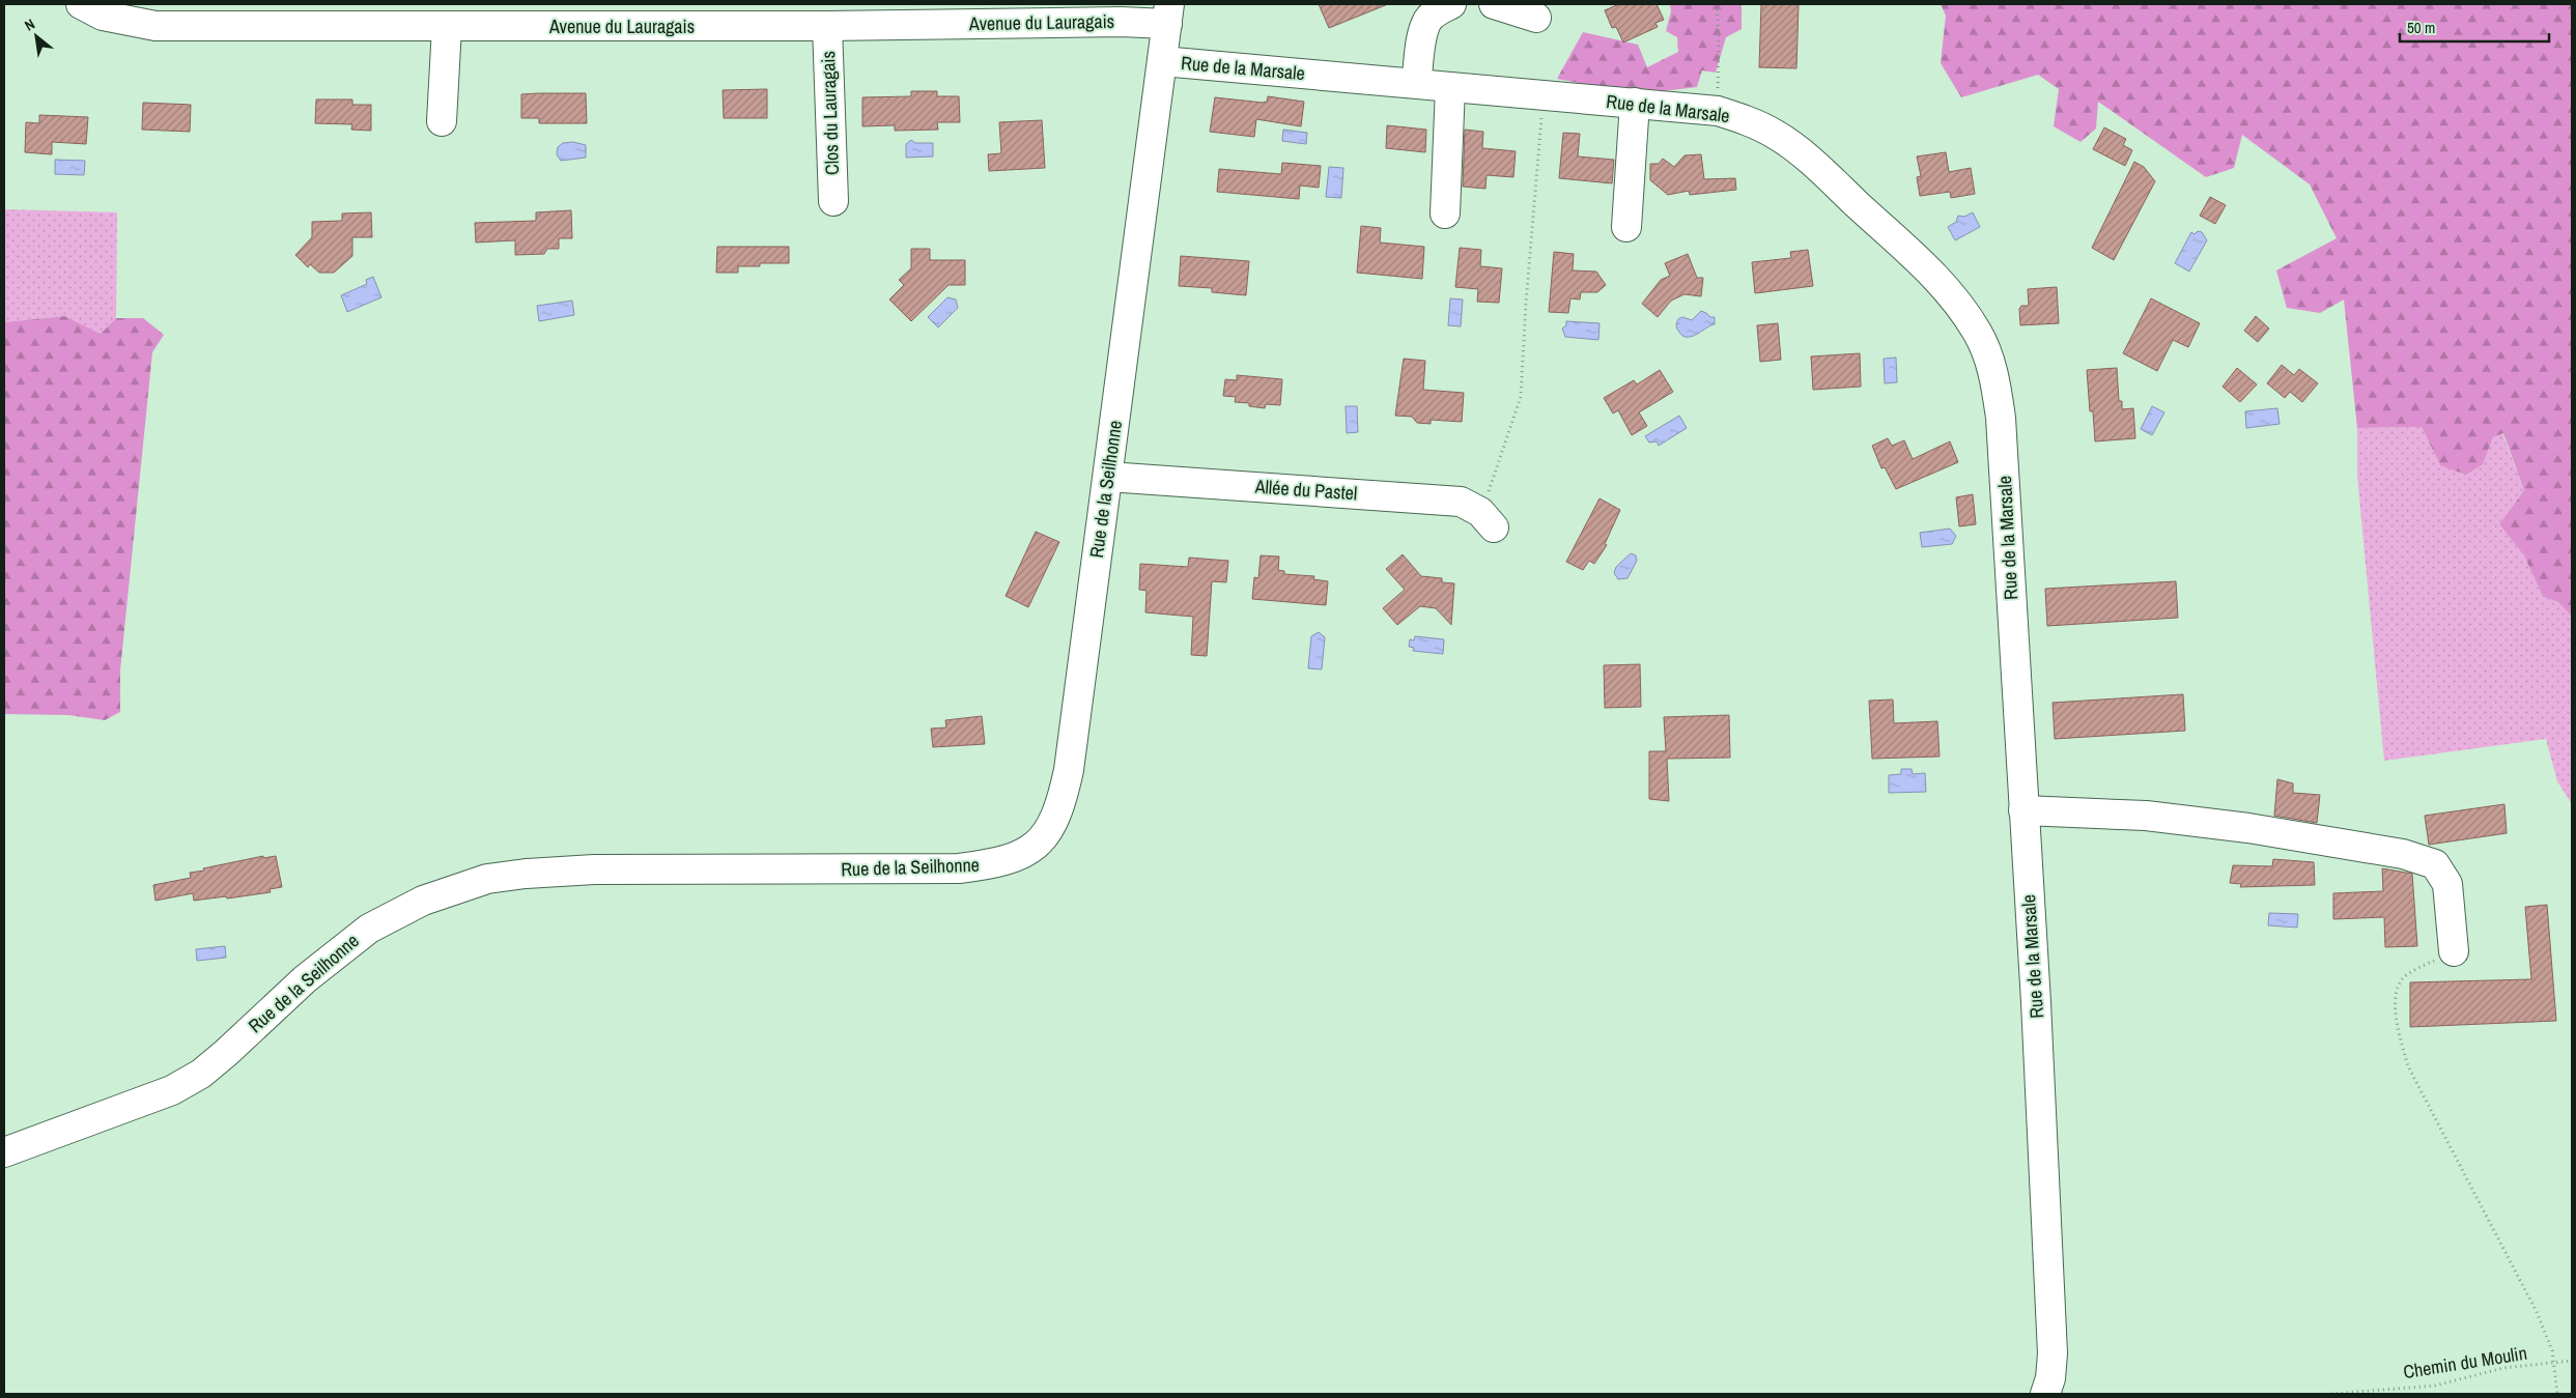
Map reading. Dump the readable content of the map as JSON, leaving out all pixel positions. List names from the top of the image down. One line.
{"streets":{"street":["Avenue du Lauragais","Rue de la Marsale","Clos du Lauragais","Rue de la Seilhonne","Allée du Pastel"],"path":["Chemin du Moulin"]},"crossings":[["Avenue du Lauragais","Clos du Lauragais"],["Avenue du Lauragais","Rue de la Seilhonne"],["Rue de la Marsale","Rue de la Seilhonne"],["Rue de la Seilhonne","Allée du Pastel"]],"scale_bar":"50 m","north":"top left"}
